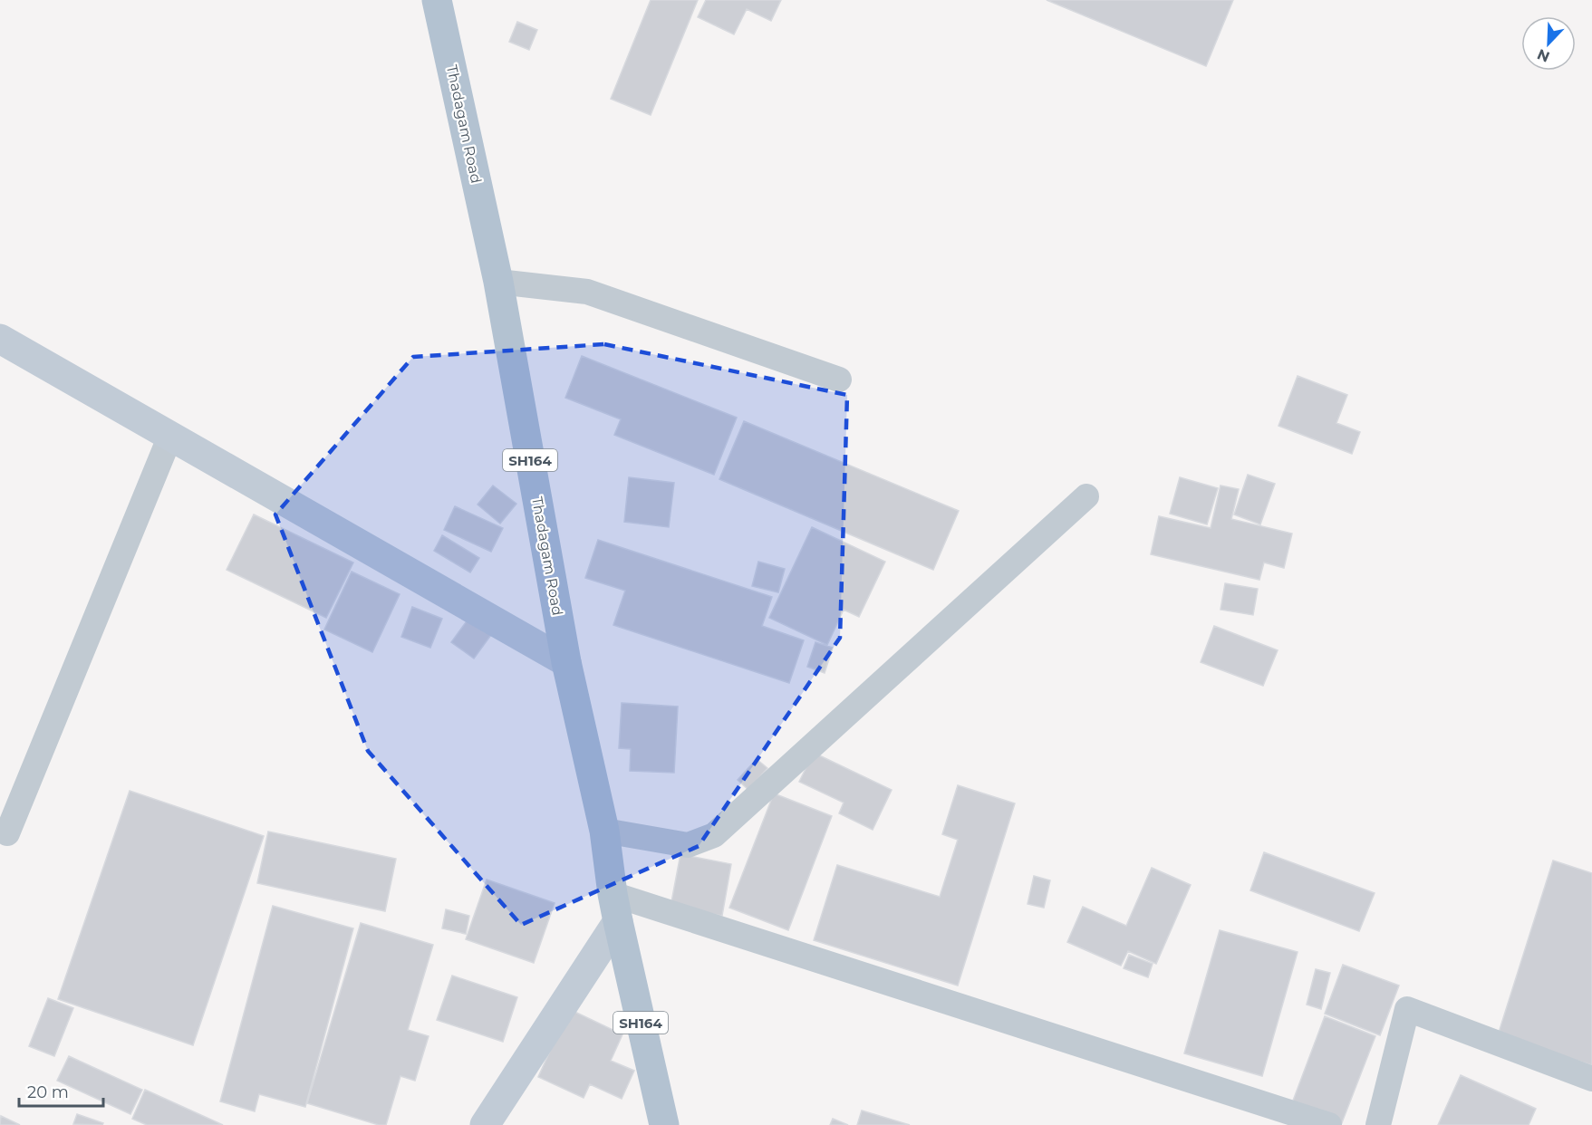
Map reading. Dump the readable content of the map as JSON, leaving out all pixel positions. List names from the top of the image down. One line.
{"streets":{"main road":["Thadagam Road","SH164"]},"crossings":[["Thadagam Road","SH164"]],"scale_bar":"20 m","north":"bottom left"}
